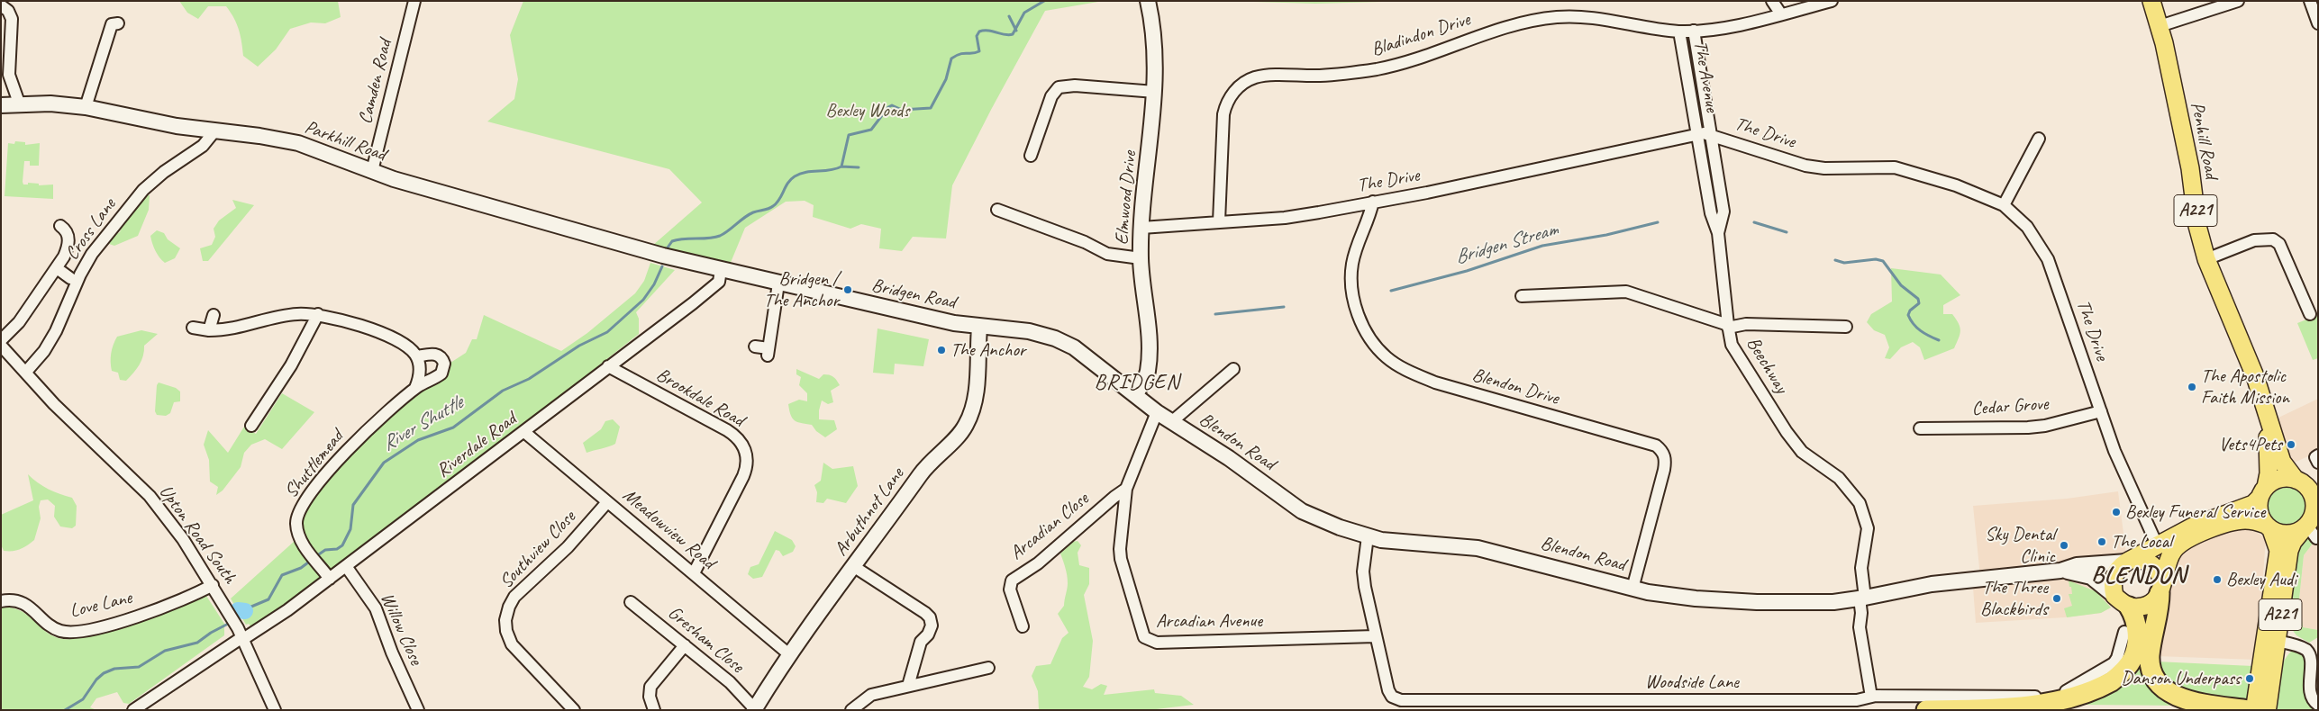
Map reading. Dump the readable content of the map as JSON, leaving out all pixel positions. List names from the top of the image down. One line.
{"streets":{"main road":["Penhill Road","Parkhill Road","Elmwood Drive","A221","Bridgen Road","Blendon Road","Arbuthnot Lane"],"street":["Bladindon Drive","The Avenue","Camden Road","The Drive","Cross Lane","Beechway","Blendon Drive","Brookdale Road","Cedar Grove","Riverdale Road","Shuttlemead","Arcadian Close","Meadowview Road","Upton Road South","Southview Close","Love Lane","Arcadian Avenue","Willow Close","Gresham Close","Woodside Lane"]},"crossings":[["Bladindon Drive","The Avenue"],["Bladindon Drive","The Drive"],["The Avenue","The Drive"],["The Avenue","Beechway"],["Camden Road","Parkhill Road"],["The Drive","Elmwood Drive"],["The Drive","Blendon Drive"],["The Drive","Cedar Grove"],["The Drive","Blendon Road"],["Penhill Road","A221"],["Penhill Road","Blendon Road"],["Parkhill Road","Cross Lane"],["Parkhill Road","Bridgen Road"],["Elmwood Drive","Bridgen Road"],["Elmwood Drive","Blendon Road"],["A221","Blendon Road"],["Cross Lane","Upton Road South"],["Bridgen Road","Blendon Road"],["Bridgen Road","Riverdale Road"],["Bridgen Road","Arbuthnot Lane"],["Beechway","Blendon Road"],["Beechway","Woodside Lane"],["Blendon Drive","Blendon Road"],["Brookdale Road","Riverdale Road"],["Brookdale Road","Meadowview Road"],["Blendon Road","Arcadian Avenue"],["Blendon Road","Woodside Lane"],["Riverdale Road","Shuttlemead"],["Riverdale Road","Meadowview Road"],["Riverdale Road","Upton Road South"],["Riverdale Road","Willow Close"],["Arbuthnot Lane","Meadowview Road"],["Arbuthnot Lane","Gresham Close"],["Arcadian Close","Arcadian Avenue"],["Meadowview Road","Southview Close"],["Upton Road South","Love Lane"],["Arcadian Avenue","Woodside Lane"]],"districts":["BRIDGEN","BLENDON"],"water":["Bridgen Stream","River Shuttle"],"parks":["Bexley Woods"],"places":["Bridgen / The Anchor","The Anchor","The Apostolic Faith Mission","Vets4Pets","Bexley Funeral Service","The Local","Sky Dental Clinic","Bexley Audi","The Three Blackbirds","Danson Underpass"]}
